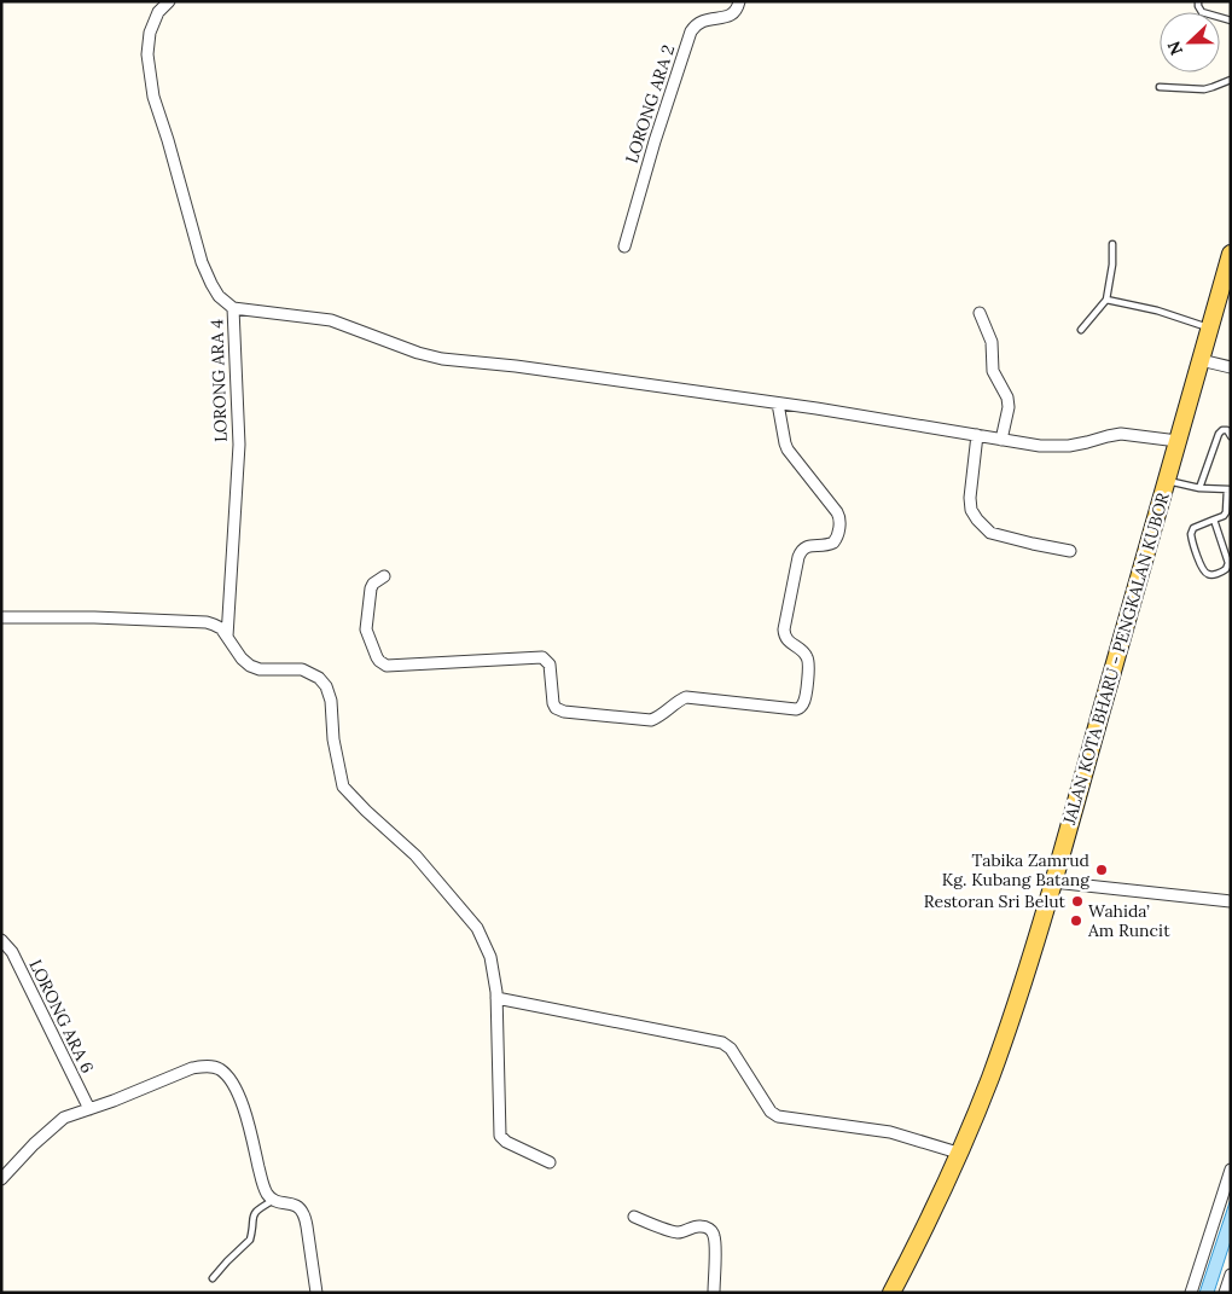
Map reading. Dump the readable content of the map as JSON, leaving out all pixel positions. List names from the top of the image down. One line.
{"streets":{"main road":["JALAN KOTA BHARU - PENGKALAN KUBOR"],"street":["LORONG ARA 2","LORONG ARA 4","LORONG ARA 6"]},"places":["Tabika Zamrud Kg. Kubang Batang","Restoran Sri Belut","Wahida’ Am Runcit"],"north":"left"}
